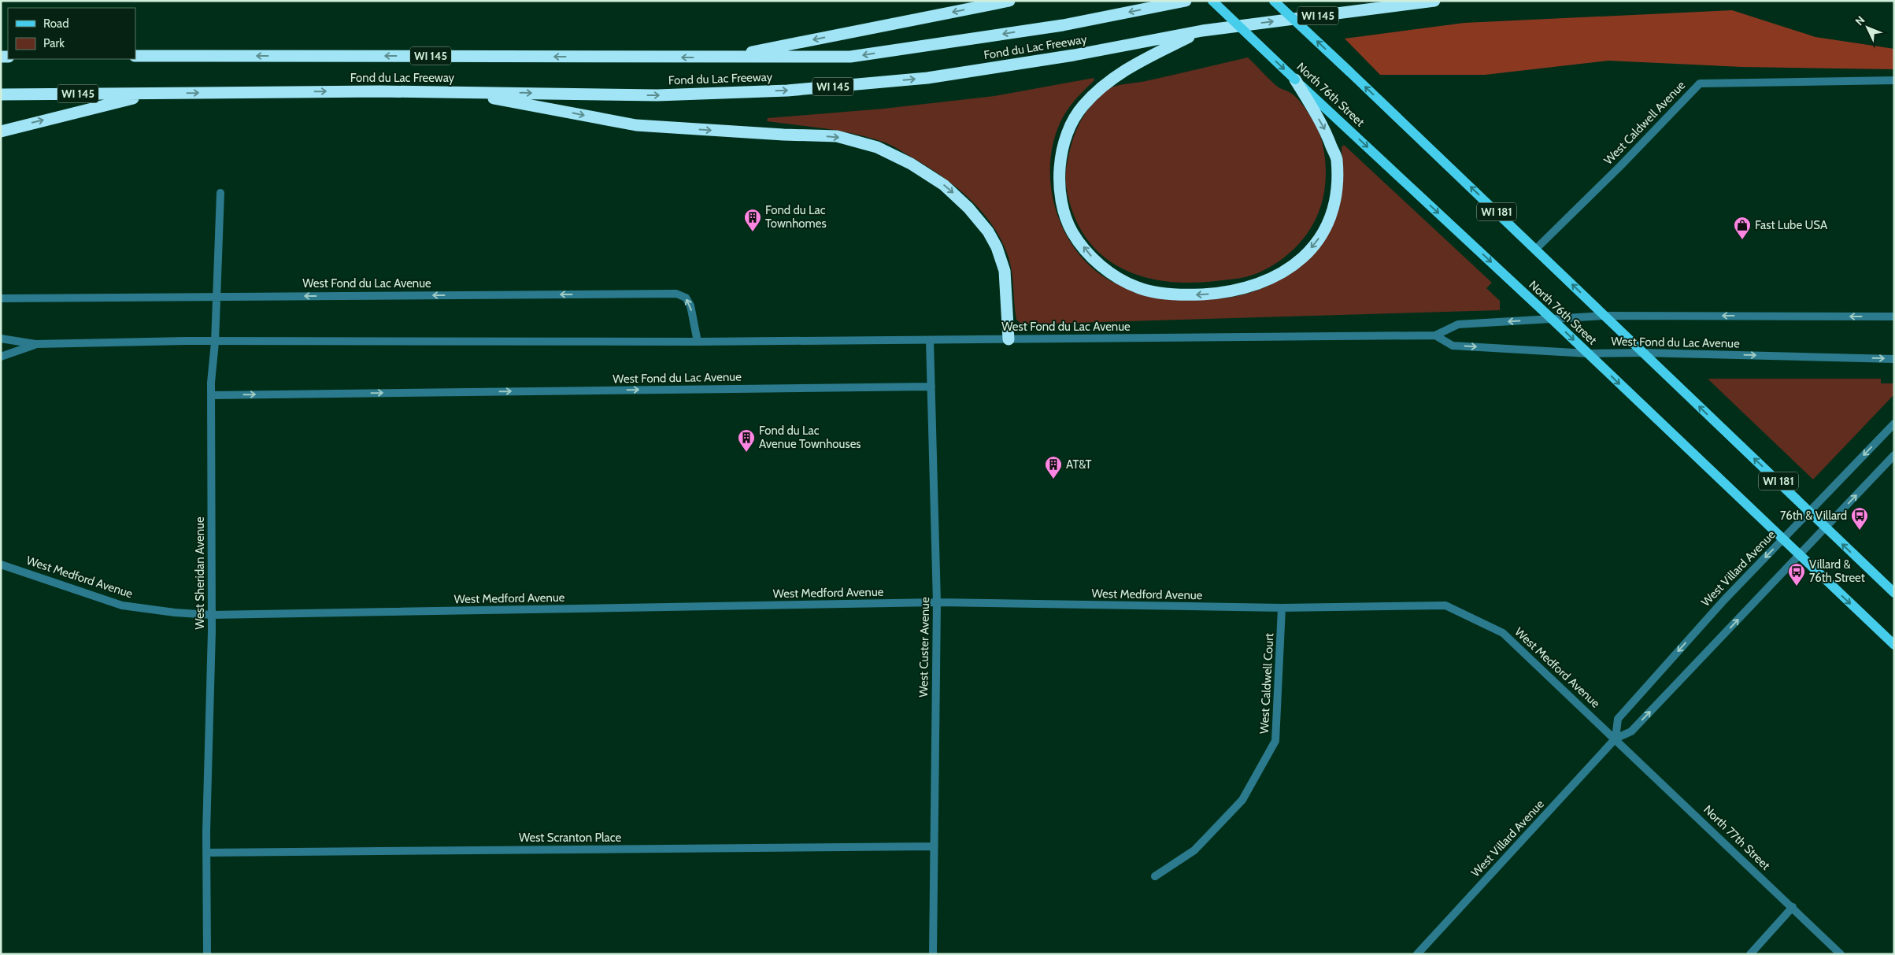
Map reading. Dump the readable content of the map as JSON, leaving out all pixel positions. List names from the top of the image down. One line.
{"streets":{"highway":["WI 145","Fond du Lac Freeway"],"main road":["North 76th Street","WI 181"],"street":["West Caldwell Avenue","West Fond du Lac Avenue","West Villard Avenue","West Sheridan Avenue","West Medford Avenue","West Custer Avenue","West Caldwell Court","West Scranton Place","North 77th Street"]},"crossings":[["North 76th Street","West Fond du Lac Avenue"],["North 76th Street","West Villard Avenue"],["West Caldwell Avenue","WI 181"],["WI 181","West Fond du Lac Avenue"],["WI 181","West Villard Avenue"],["West Fond du Lac Avenue","West Sheridan Avenue"],["West Fond du Lac Avenue","West Custer Avenue"],["West Villard Avenue","West Medford Avenue"],["West Villard Avenue","North 77th Street"],["West Sheridan Avenue","West Medford Avenue"],["West Sheridan Avenue","West Scranton Place"],["West Medford Avenue","West Custer Avenue"],["West Medford Avenue","West Caldwell Court"],["West Medford Avenue","North 77th Street"],["West Custer Avenue","West Scranton Place"]],"places":{"building":["Fond du Lac Townhomes","Fond du Lac Avenue Townhouses","AT&T"],"shop":["Fast Lube USA"],"bus stop":["76th & Villard","Villard & 76th Street"]},"legend":["Road","Park"],"north":"top left"}
